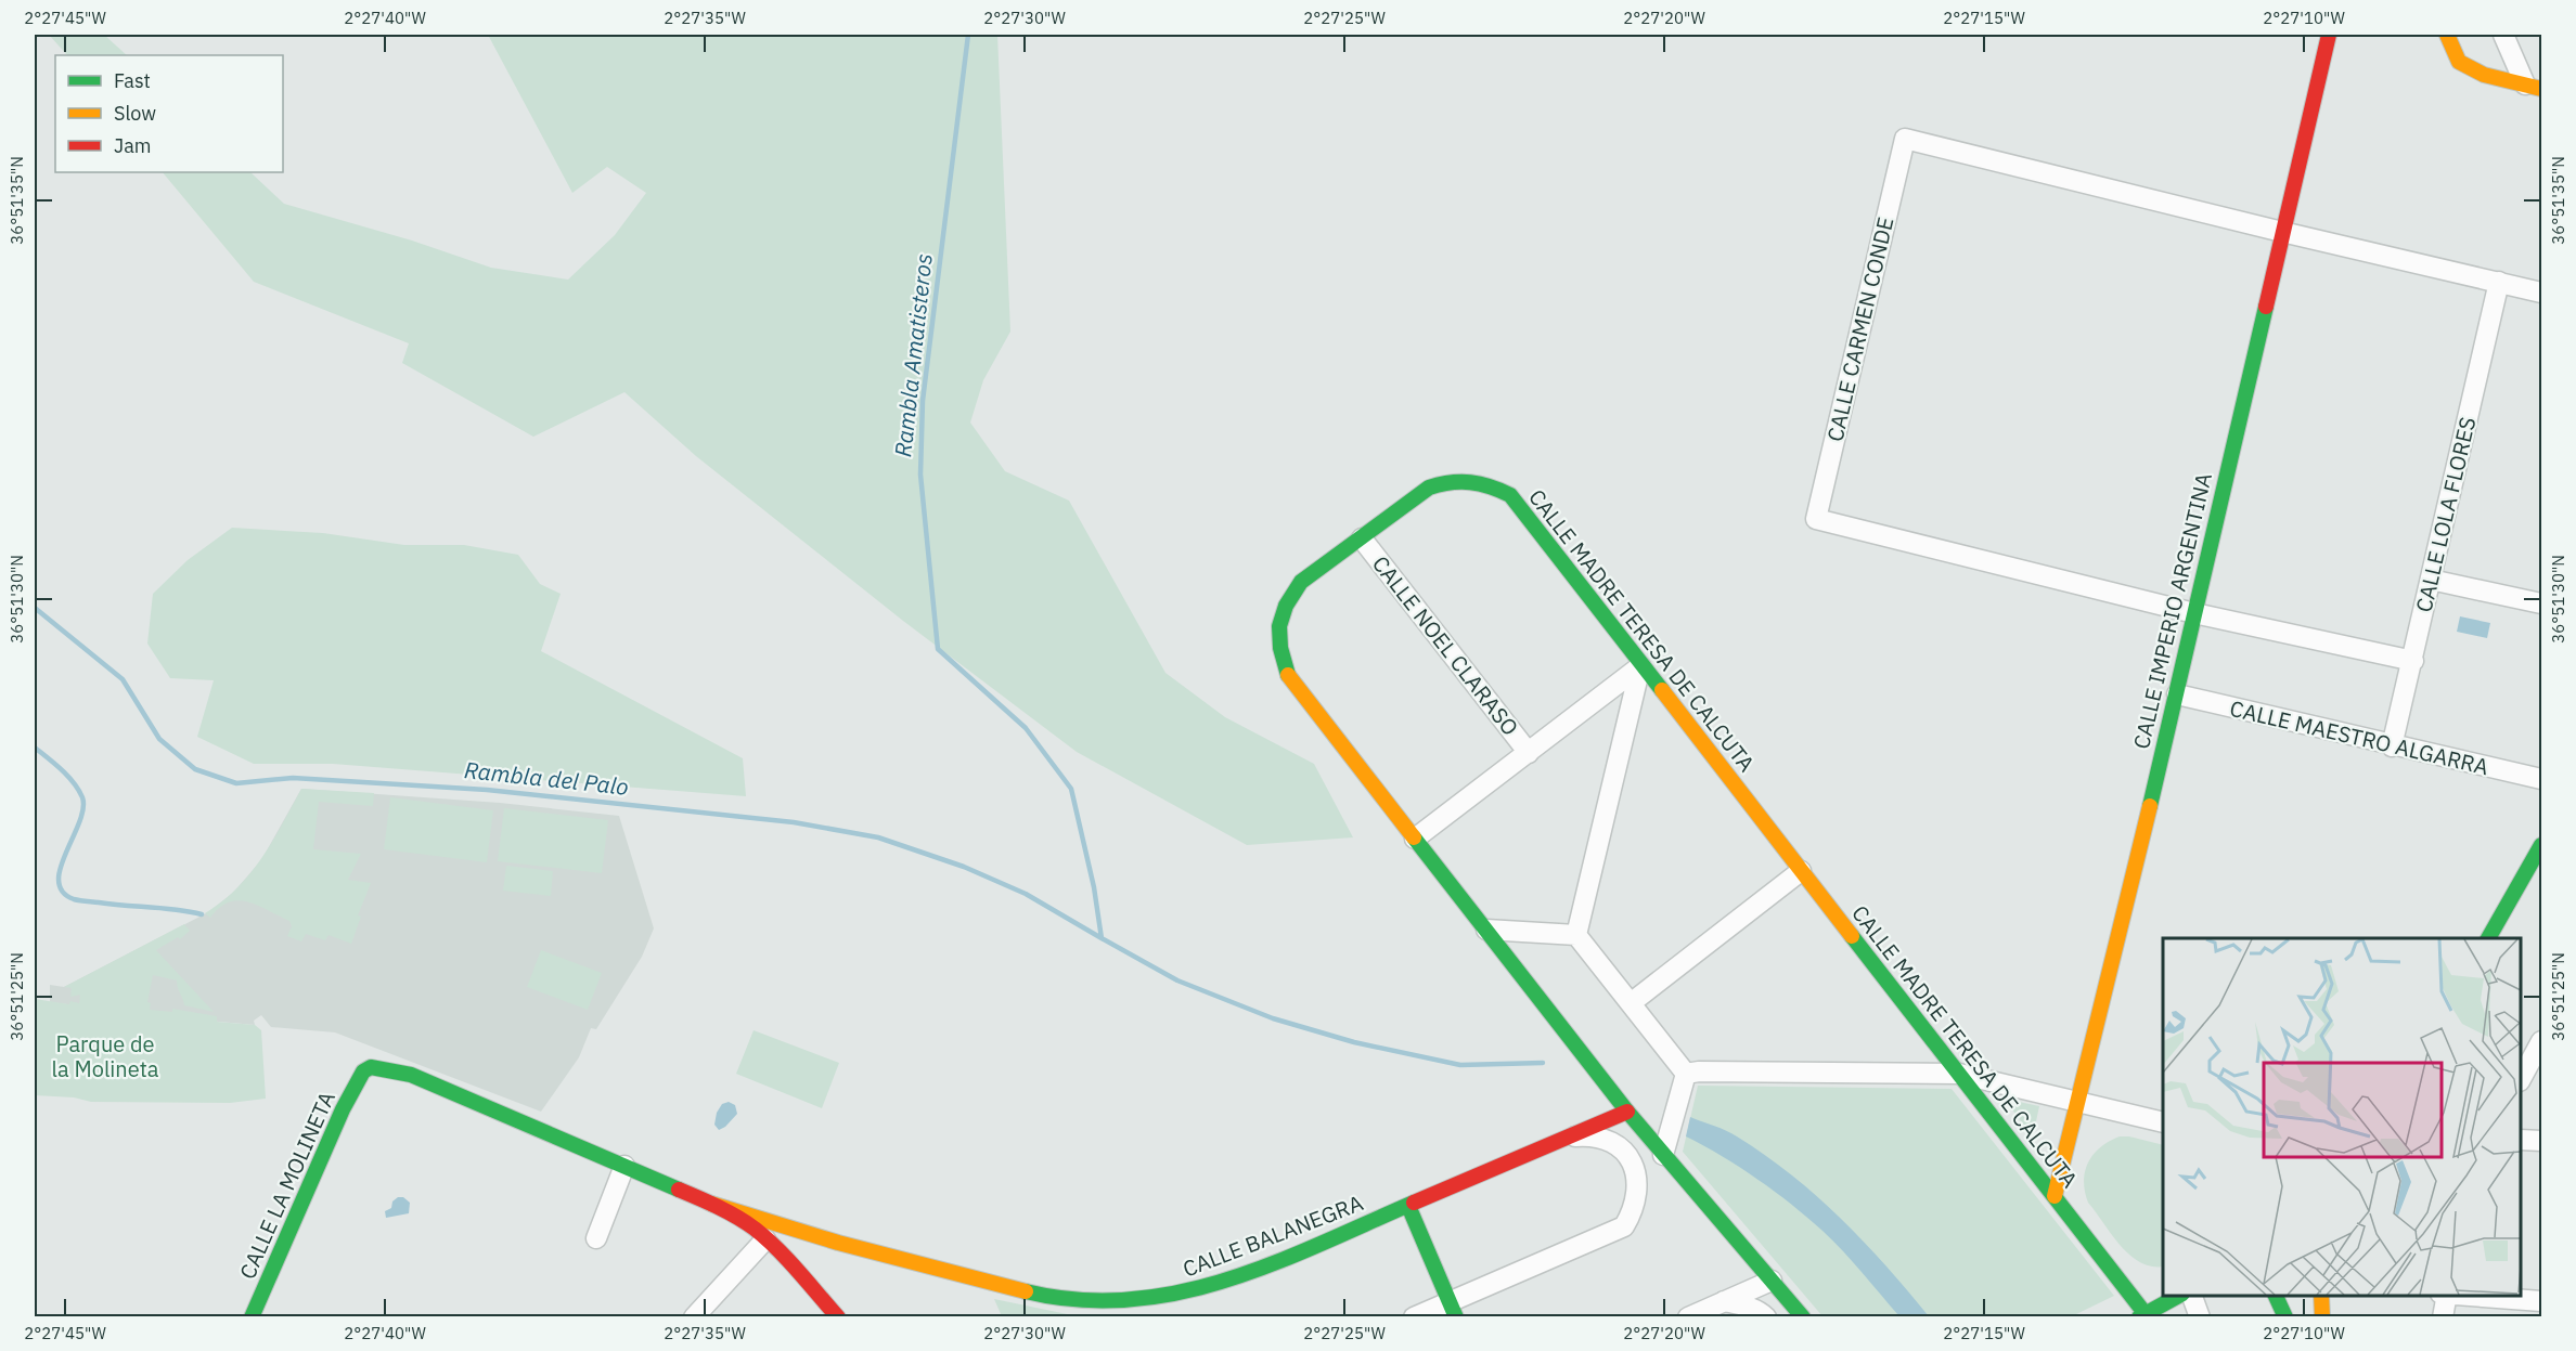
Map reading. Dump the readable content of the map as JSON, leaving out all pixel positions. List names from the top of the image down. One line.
{"streets":{"street":["CALLE CARMEN CONDE","CALLE LOLA FLORES","CALLE IMPERIO ARGENTINA","CALLE MADRE TERESA DE CALCUTA","CALLE NOEL CLARASO","CALLE MAESTRO ALGARRA","CALLE LA MOLINETA","CALLE BALANEGRA"]},"crossings":[["CALLE CARMEN CONDE","CALLE IMPERIO ARGENTINA"],["CALLE LOLA FLORES","CALLE MAESTRO ALGARRA"],["CALLE IMPERIO ARGENTINA","CALLE MADRE TERESA DE CALCUTA"],["CALLE IMPERIO ARGENTINA","CALLE MAESTRO ALGARRA"],["CALLE MADRE TERESA DE CALCUTA","CALLE NOEL CLARASO"],["CALLE MADRE TERESA DE CALCUTA","CALLE BALANEGRA"]],"water":["Rambla Amatisteros","Rambla del Palo"],"parks":["Parque de la Molineta"],"legend":["Fast","Slow","Jam"],"coordinates":["2°27'45\"W","2°27'40\"W","2°27'35\"W","2°27'30\"W","2°27'25\"W","2°27'20\"W","2°27'15\"W","2°27'10\"W","36°51'35\"N","36°51'30\"N","36°51'25\"N"]}
